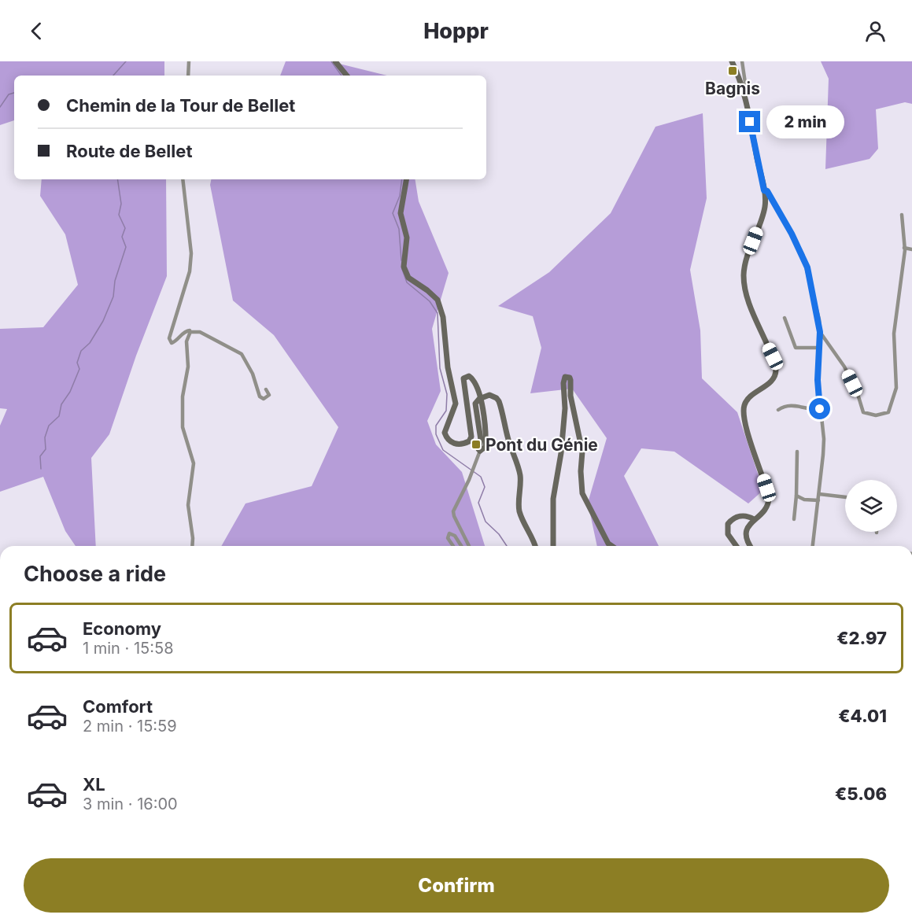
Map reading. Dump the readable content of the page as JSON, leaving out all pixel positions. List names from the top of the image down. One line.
{"places":{"transit":["Bagnis","Pont du Génie"]},"page":{"header":"Hoppr","banner":["Chemin de la Tour de Bellet","Route de Bellet"],"bubble":"2 min","heading":"Choose a ride","list":[{"name":"Economy","note":"1 min · 15:58","value":"€2.97"},{"name":"Comfort","note":"2 min · 15:59","value":"€4.01"},{"name":"XL","note":"3 min · 16:00","value":"€5.06"}],"buttons":"Confirm"}}
